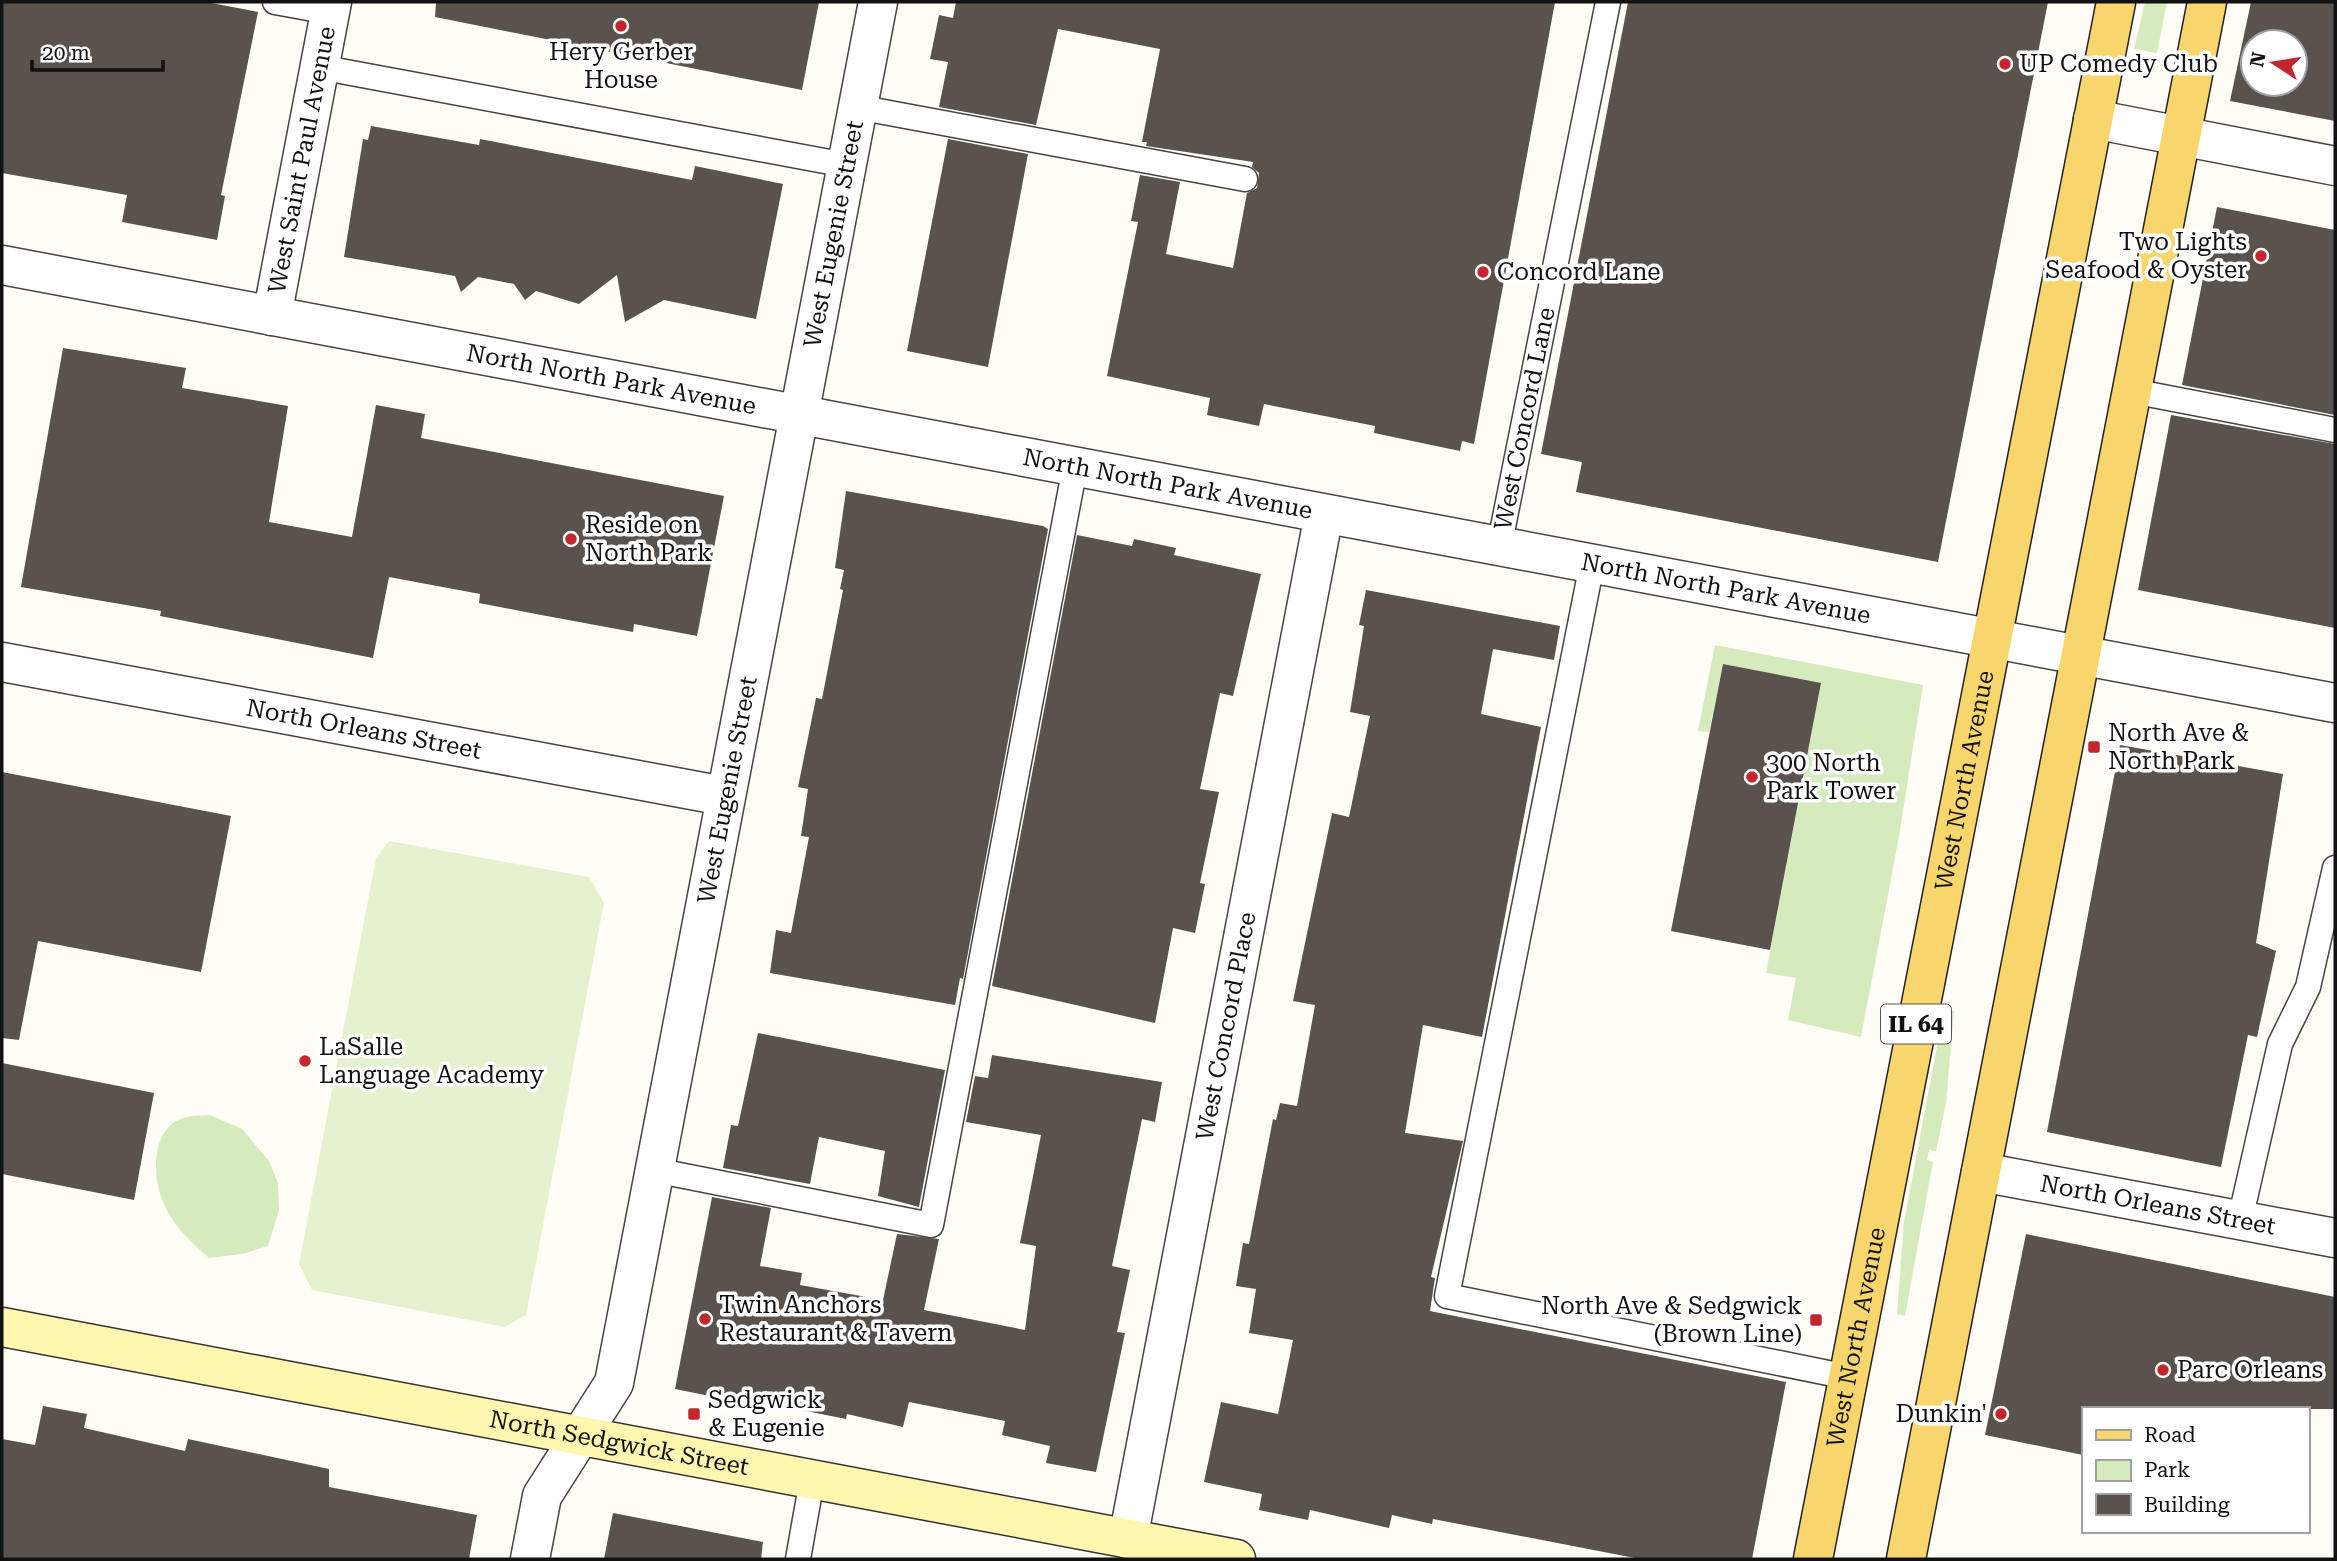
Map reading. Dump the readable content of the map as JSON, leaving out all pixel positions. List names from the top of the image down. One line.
{"streets":{"main road":["West North Avenue","IL 64"],"street":["West Saint Paul Avenue","West Eugenie Street","North North Park Avenue","North Orleans Street","West Concord Place","North Sedgwick Street"],"lane":["West Concord Lane"]},"crossings":[["West Saint Paul Avenue","North North Park Avenue"],["West Eugenie Street","North North Park Avenue"],["West Eugenie Street","North Orleans Street"],["West Eugenie Street","North Sedgwick Street"],["North North Park Avenue","West Concord Lane"],["North North Park Avenue","West North Avenue"],["North North Park Avenue","West Concord Place"],["West Concord Place","North Sedgwick Street"]],"places":{"other":["Hery Gerber House","UP Comedy Club","Two Lights Seafood & Oyster","Concord Lane","Reside on North Park","300 North Park Tower","LaSalle Language Academy","Twin Anchors Restaurant & Tavern","Parc Orleans","Dunkin'"],"transit":["North Ave & North Park","North Ave & Sedgwick (Brown Line)","Sedgwick & Eugenie"]},"legend":["Road","Park","Building"],"scale_bar":"20 m","north":"left"}
